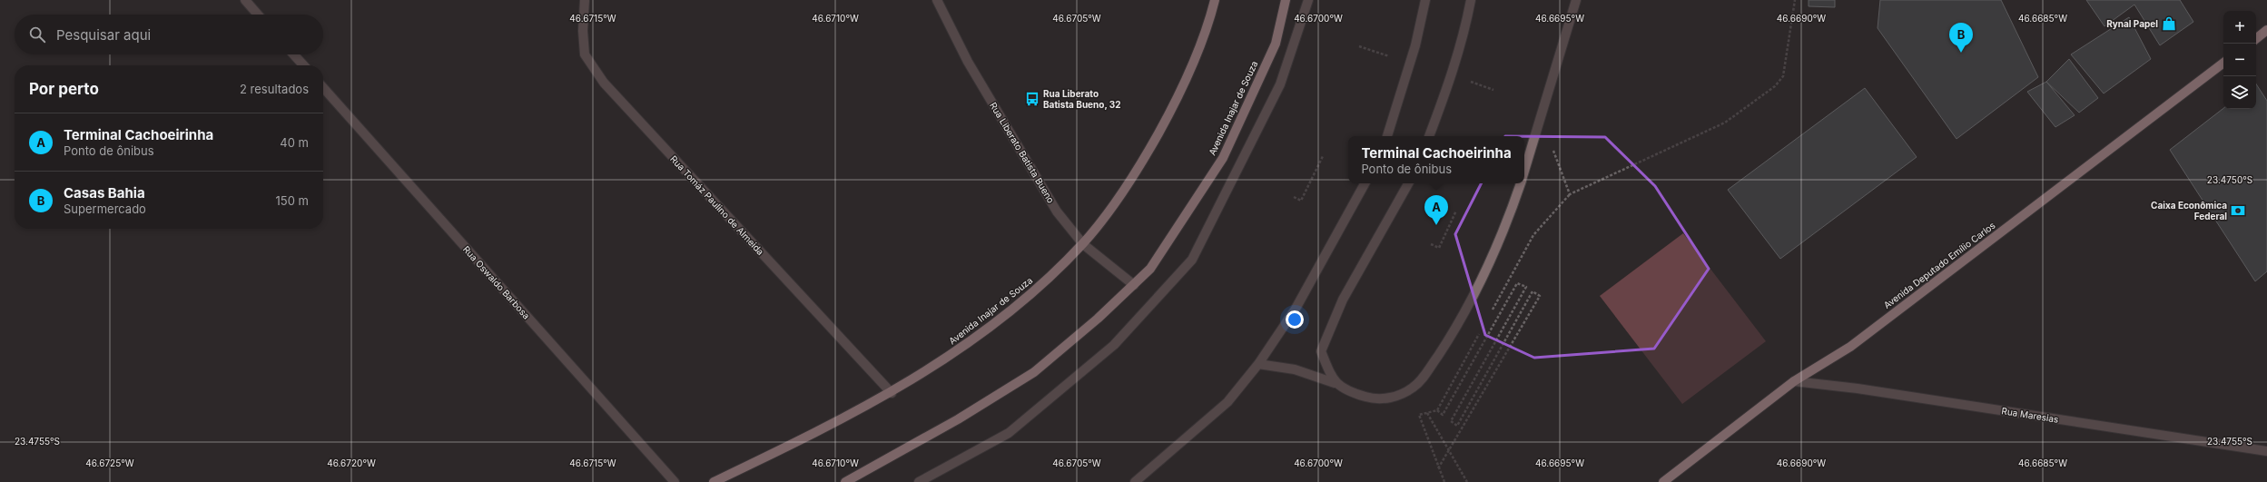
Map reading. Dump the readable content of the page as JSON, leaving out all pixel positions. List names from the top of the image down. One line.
{"streets":{"main road":["Avenida Inajar de Souza","Avenida Deputado Emílio Carlos"],"street":["Rua Liberato Batista Bueno","Rua Tomáz Paulino de Almeida","Rua Oswaldo Barbosa","Rua Maresias"]},"crossings":[["Avenida Inajar de Souza","Rua Liberato Batista Bueno"],["Avenida Inajar de Souza","Rua Tomáz Paulino de Almeida"],["Avenida Deputado Emílio Carlos","Rua Maresias"]],"places":{"shop":["Rynal Papel"],"bus stop":["Rua Liberato Batista Bueno, 32"],"bank":["Caixa Econômica Federal"]},"page":{"map_buttons":["+","−"],"search":"Pesquisar aqui","pins":["B","A"],"heading":["Por perto","2 resultados"],"list":[{"mark":"A","name":"Terminal Cachoeirinha","note":"Ponto de ônibus","value":"40 m"},{"mark":"B","name":"Casas Bahia","note":"Supermercado","value":"150 m"}],"popup":["Terminal Cachoeirinha","Ponto de ônibus"]},"coordinates":["46.6715°W","46.6710°W","46.6705°W","46.6700°W","46.6695°W","46.6690°W","46.6685°W","23.4750°S","23.4755°S","46.6725°W","46.6720°W"]}
